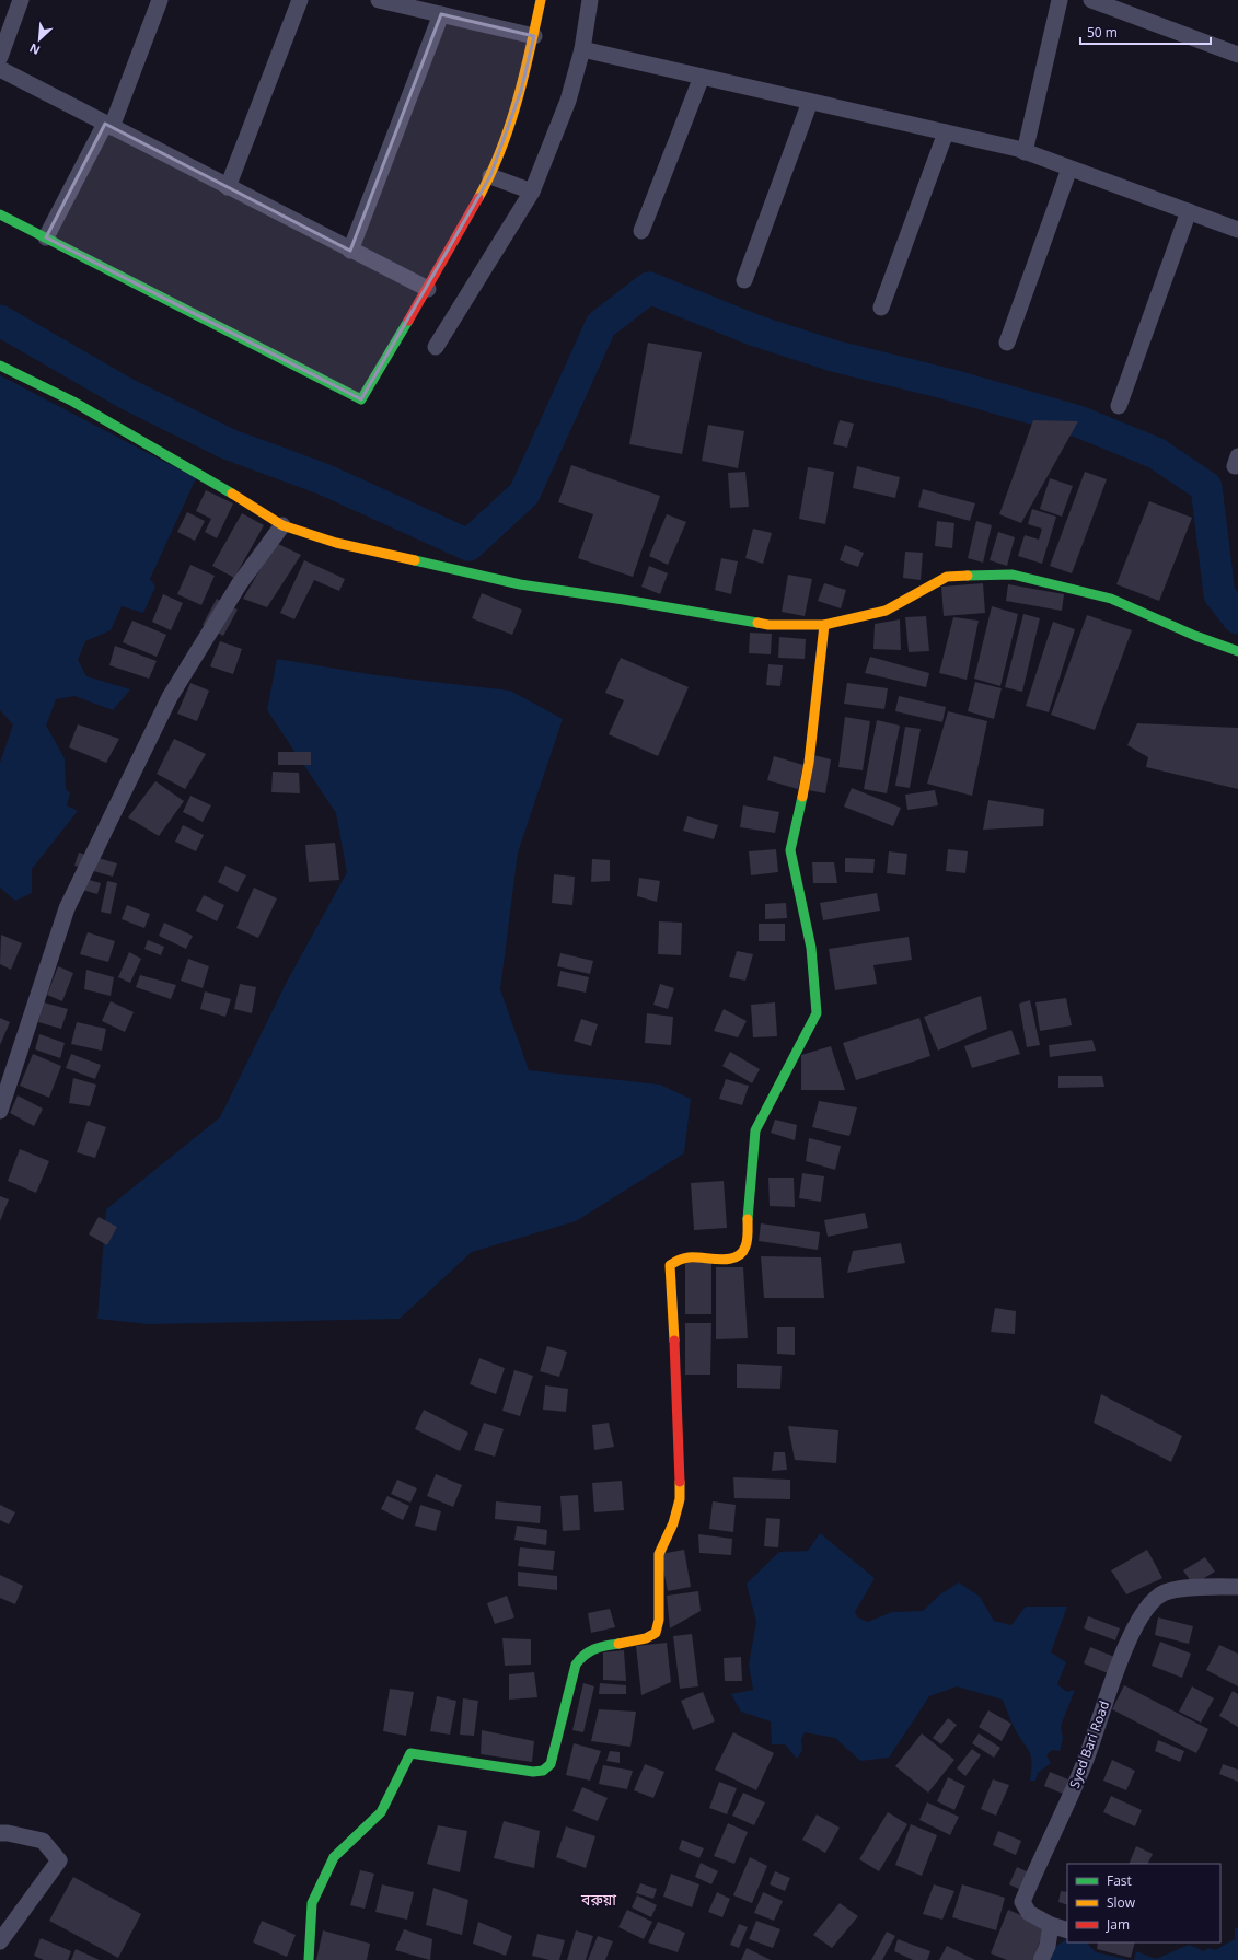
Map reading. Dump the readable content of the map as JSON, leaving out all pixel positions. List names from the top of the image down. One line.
{"streets":{"street":["Syed Bari Road"]},"districts":["বরুয়া"],"legend":["Fast","Slow","Jam"],"scale_bar":"50 m","north":"bottom left"}
